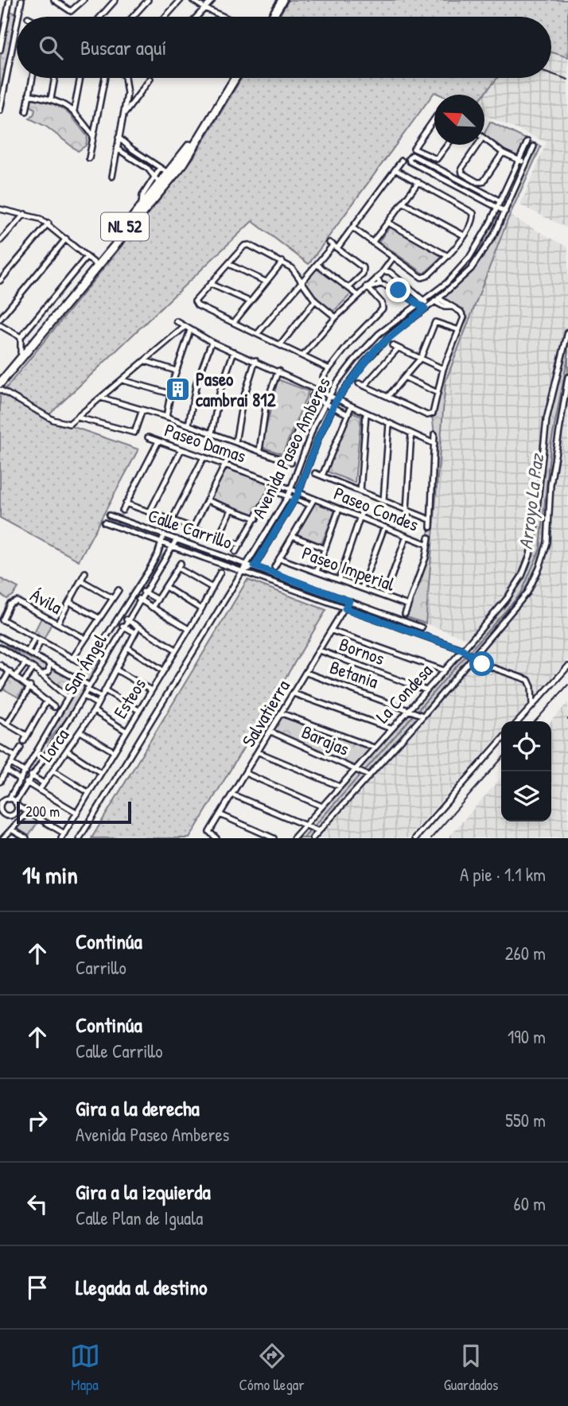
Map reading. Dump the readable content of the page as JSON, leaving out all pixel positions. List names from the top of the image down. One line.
{"streets":{"main road":["NL 52"],"street":["Paseo Damas","Avenida Paseo Amberes","Paseo Condes","Calle Carrillo","Paseo Imperial","Ávila","Bornos","San Ángel","Betania","La Condesa","Esteos","Salvatierra","Barajas","Lorca"]},"crossings":[["Paseo Damas","Avenida Paseo Amberes"],["Paseo Damas","Paseo Condes"],["Avenida Paseo Amberes","Calle Carrillo"],["Calle Carrillo","San Ángel"],["Calle Carrillo","La Condesa"],["Calle Carrillo","Salvatierra"],["Bornos","La Condesa"],["Bornos","Salvatierra"],["Betania","La Condesa"],["Betania","Salvatierra"],["La Condesa","Barajas"],["Salvatierra","Barajas"]],"water":["Arroyo La Paz"],"places":{"building":["Paseo cambrai 812"]},"scale_bar":"200 m","north":"top left","page":{"search":"Buscar aquí","scale":"200 m","heading":["14 min","A pie · 1.1 km"],"list":[["Continúa","Carrillo","260 m"],["Continúa","Calle Carrillo","190 m"],["Gira a la derecha","Avenida Paseo Amberes","550 m"],["Gira a la izquierda","Calle Plan de Iguala","60 m"],"Llegada al destino"],"nav":["Mapa","Cómo llegar","Guardados"]}}
